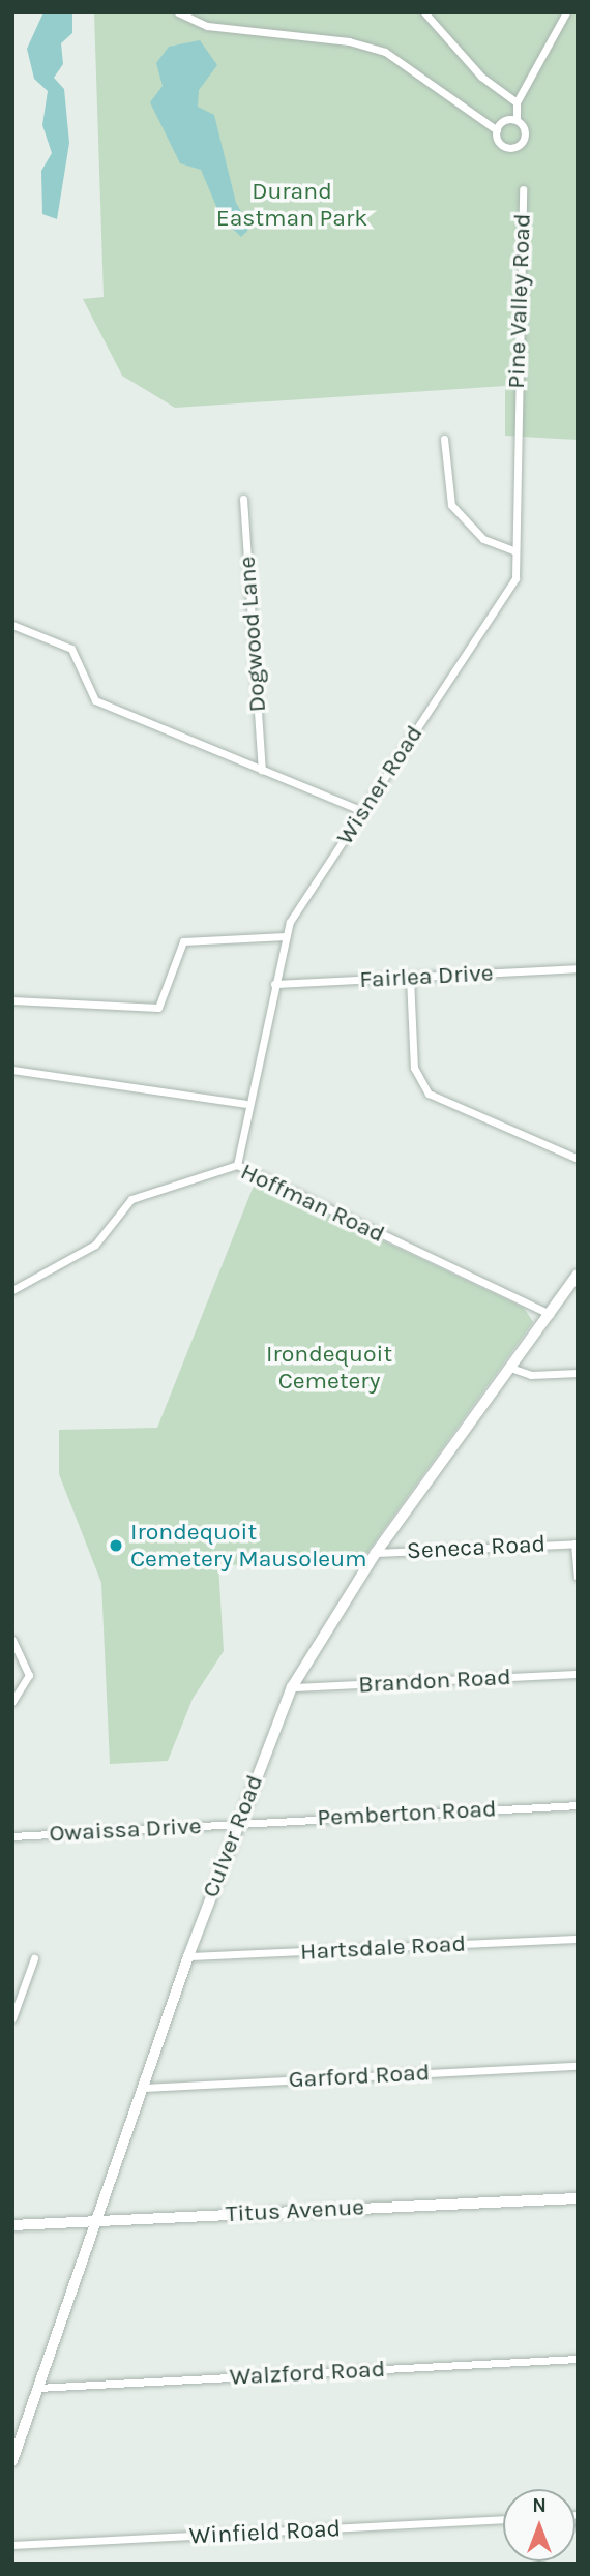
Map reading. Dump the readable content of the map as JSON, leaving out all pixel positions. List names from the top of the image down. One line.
{"streets":{"main road":["Culver Road","Titus Avenue"],"street":["Pine Valley Road","Dogwood Lane","Wisner Road","Fairlea Drive","Hoffman Road","Seneca Road","Brandon Road","Pemberton Road","Owaissa Drive","Hartsdale Road","Garford Road","Walzford Road","Winfield Road"]},"crossings":[["Pine Valley Road","Wisner Road"],["Wisner Road","Fairlea Drive"],["Wisner Road","Hoffman Road"],["Hoffman Road","Culver Road"],["Seneca Road","Culver Road"],["Brandon Road","Culver Road"],["Pemberton Road","Owaissa Drive"],["Pemberton Road","Culver Road"],["Owaissa Drive","Culver Road"],["Culver Road","Hartsdale Road"],["Culver Road","Garford Road"],["Culver Road","Titus Avenue"],["Culver Road","Walzford Road"]],"parks":["Durand Eastman Park","Irondequoit Cemetery"],"places":["Irondequoit Cemetery Mausoleum"],"north":"top"}
